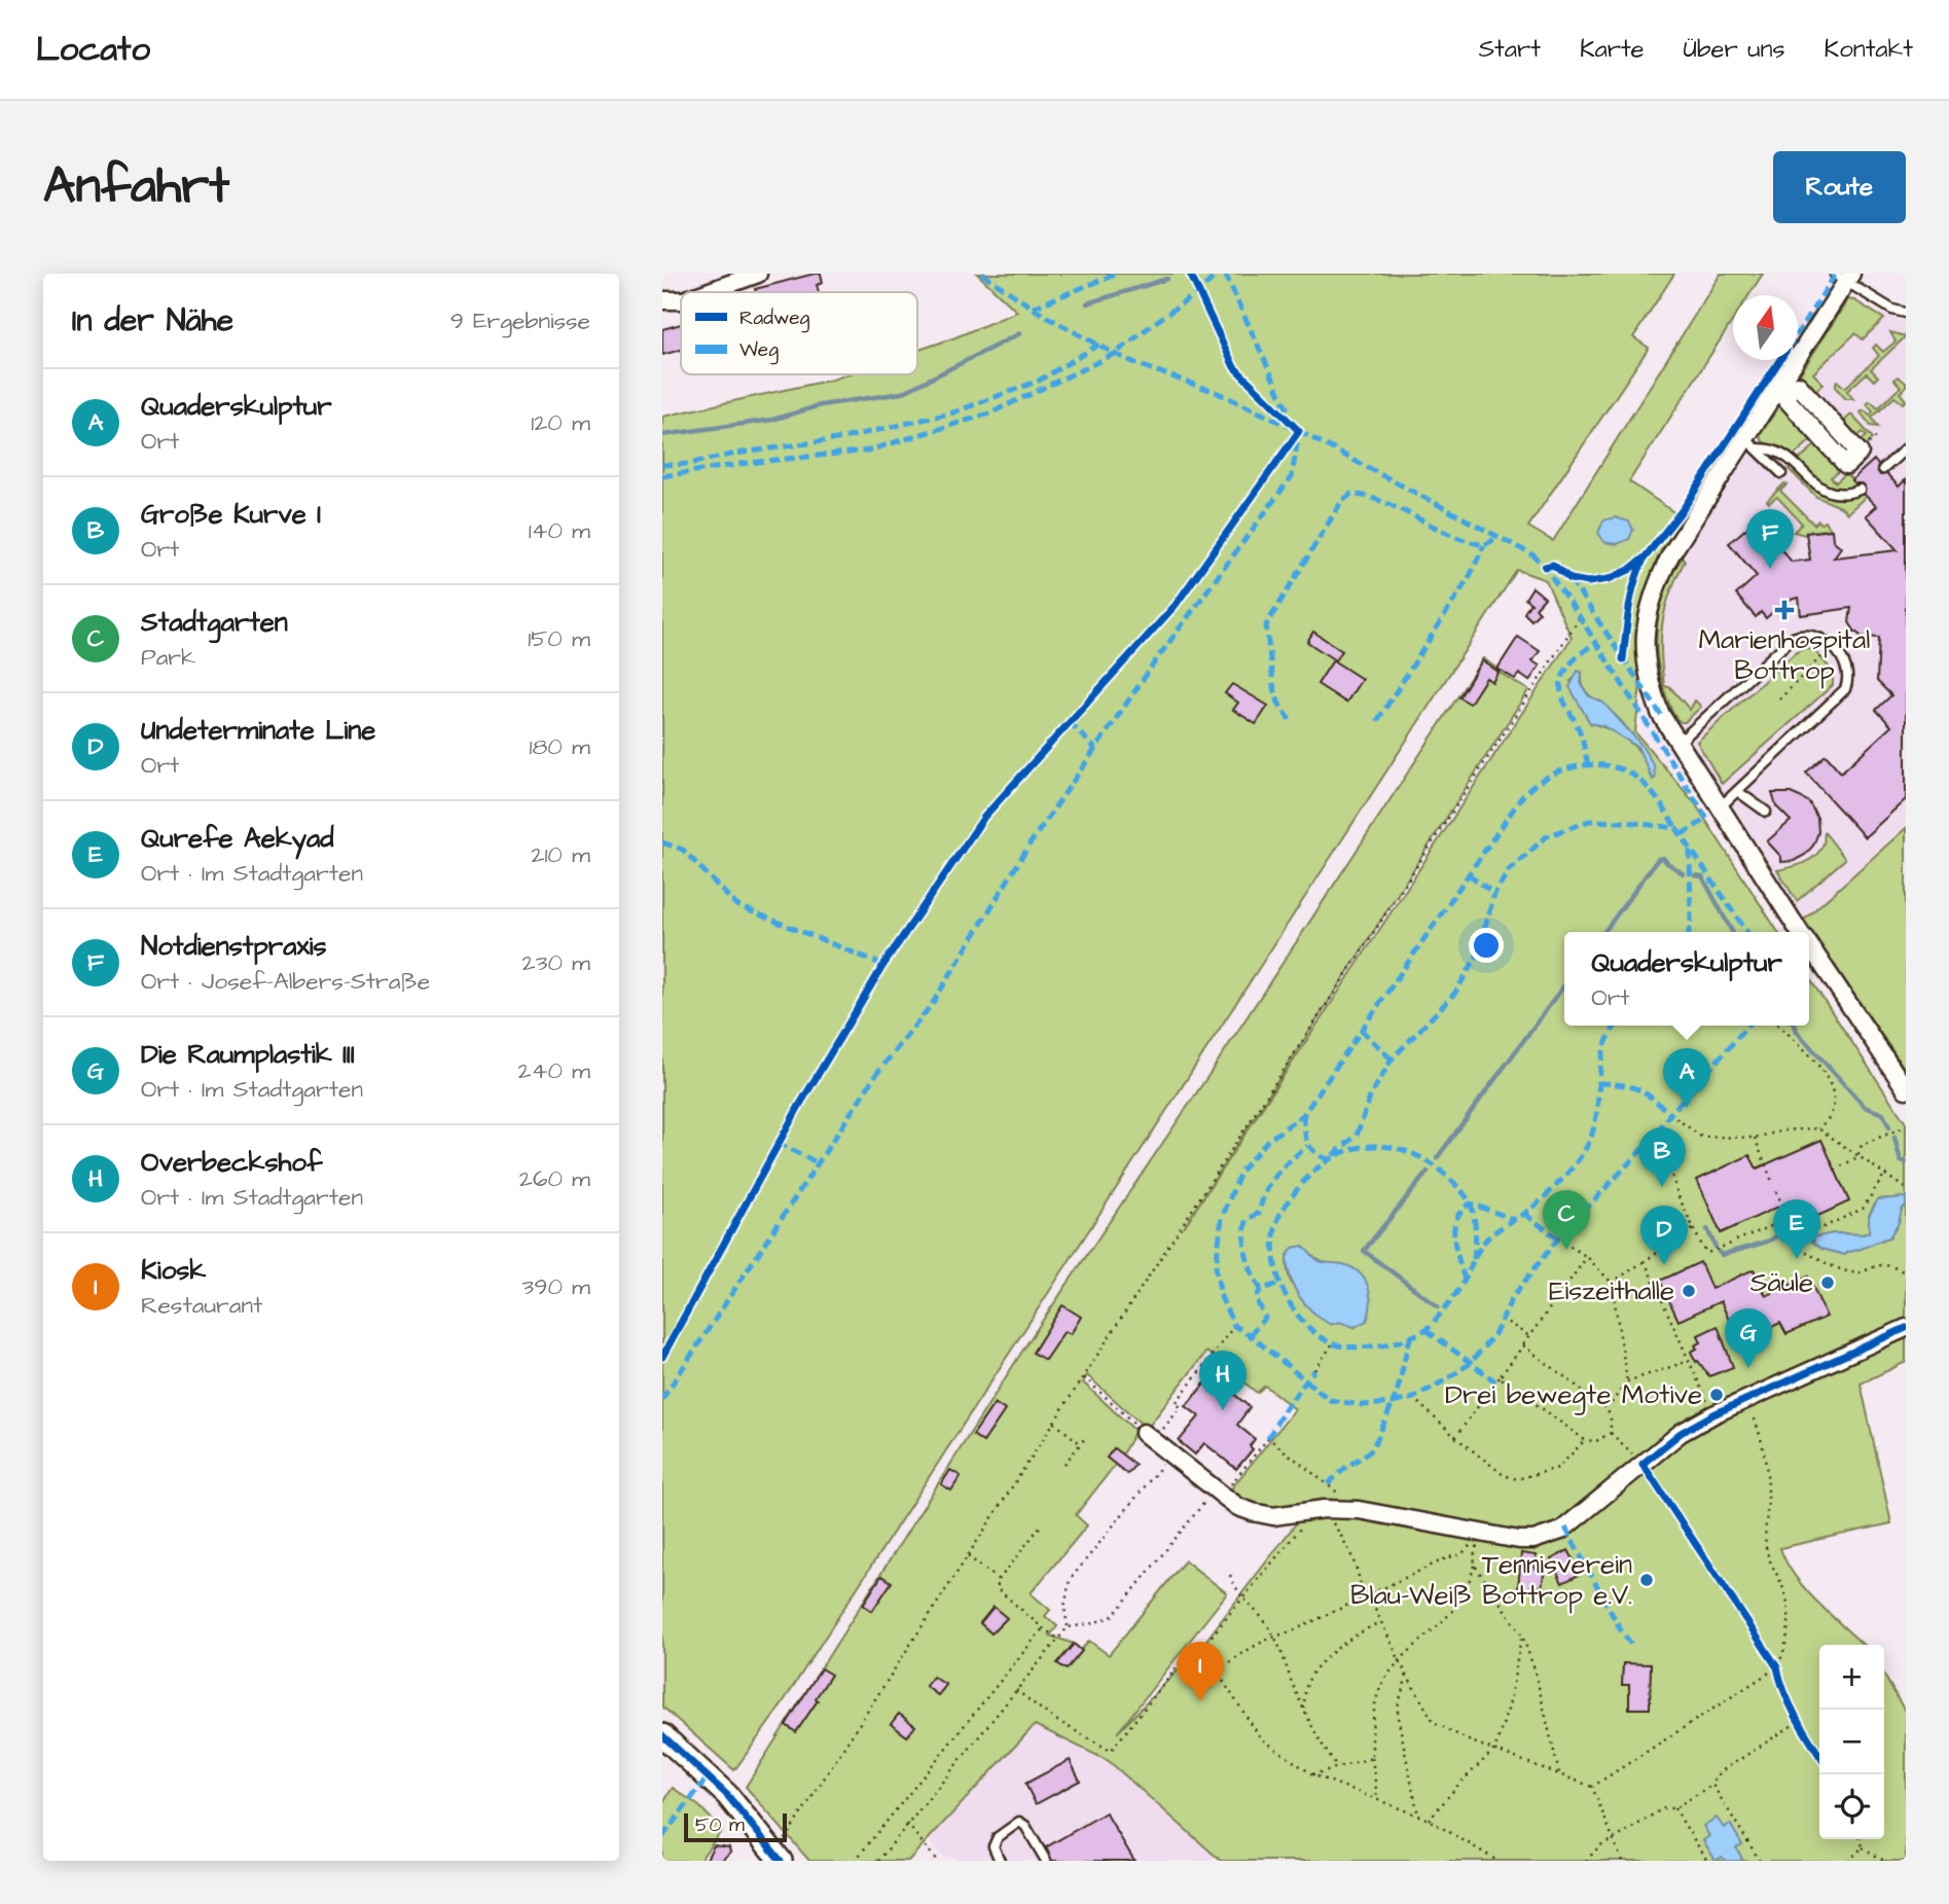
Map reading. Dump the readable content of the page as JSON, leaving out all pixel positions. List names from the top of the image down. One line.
{"places":{"health":["Marienhospital Bottrop"],"other":["Säule","Eiszeithalle","Drei bewegte Motive","Tennisverein Blau-Weiß Bottrop e.V."]},"legend":["Radweg","Weg"],"scale_bar":"50 m","north":"top","page":{"header":"Locato","nav":["Start","Karte","Über uns","Kontakt"],"buttons":"Route","title":"Anfahrt","heading":["In der Nähe","9 Ergebnisse"],"list":[{"mark":"A","name":"Quaderskulptur","note":"Ort","value":"120 m"},{"mark":"B","name":"Große Kurve I","note":"Ort","value":"140 m"},{"mark":"C","name":"Stadtgarten","note":"Park","value":"150 m"},{"mark":"D","name":"Undeterminate Line","note":"Ort","value":"180 m"},{"mark":"E","name":"Qurefe Aekyad","note":"Ort · Im Stadtgarten","value":"210 m"},{"mark":"F","name":"Notdienstpraxis","note":"Ort · Josef-Albers-Straße","value":"230 m"},{"mark":"G","name":"Die Raumplastik III","note":"Ort · Im Stadtgarten","value":"240 m"},{"mark":"H","name":"Overbeckshof","note":"Ort · Im Stadtgarten","value":"260 m"},{"mark":"I","name":"Kiosk","note":"Restaurant","value":"390 m"}],"pins":["F","A","B","C","E","D","G","H","I"],"popup":["Quaderskulptur","Ort"],"map_buttons":["+","−"],"scale":"50 m"}}
